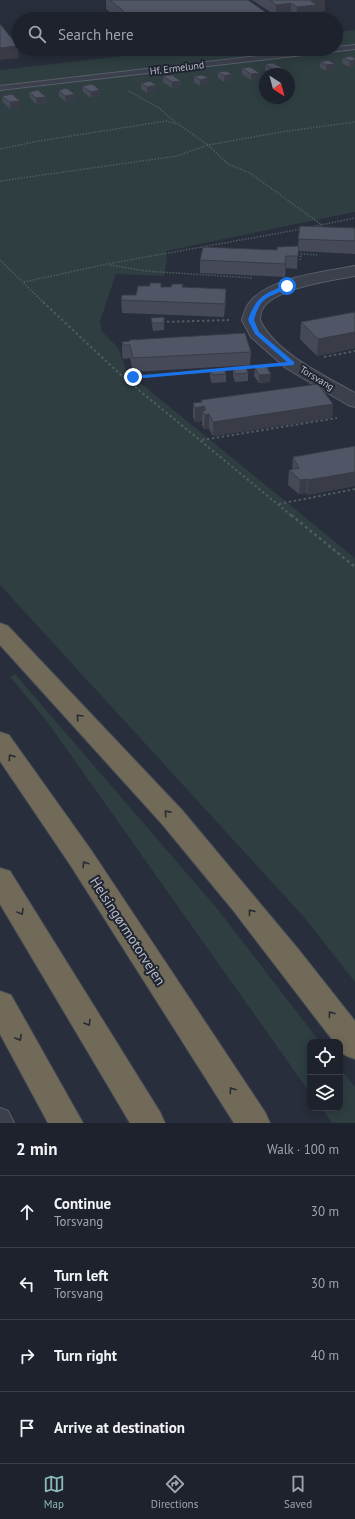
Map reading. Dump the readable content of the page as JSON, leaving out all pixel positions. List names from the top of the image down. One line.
{"streets":{"highway":["Helsingørmotorvejen"],"street":["Torsvang"],"lane":["Hf. Ermelund"]},"north":"bottom right","page":{"search":"Search here","heading":["2 min","Walk · 100 m"],"list":[["Continue","Torsvang","30 m"],["Turn left","Torsvang","30 m"],["Turn right","40 m"],"Arrive at destination"],"nav":["Map","Directions","Saved"]}}
